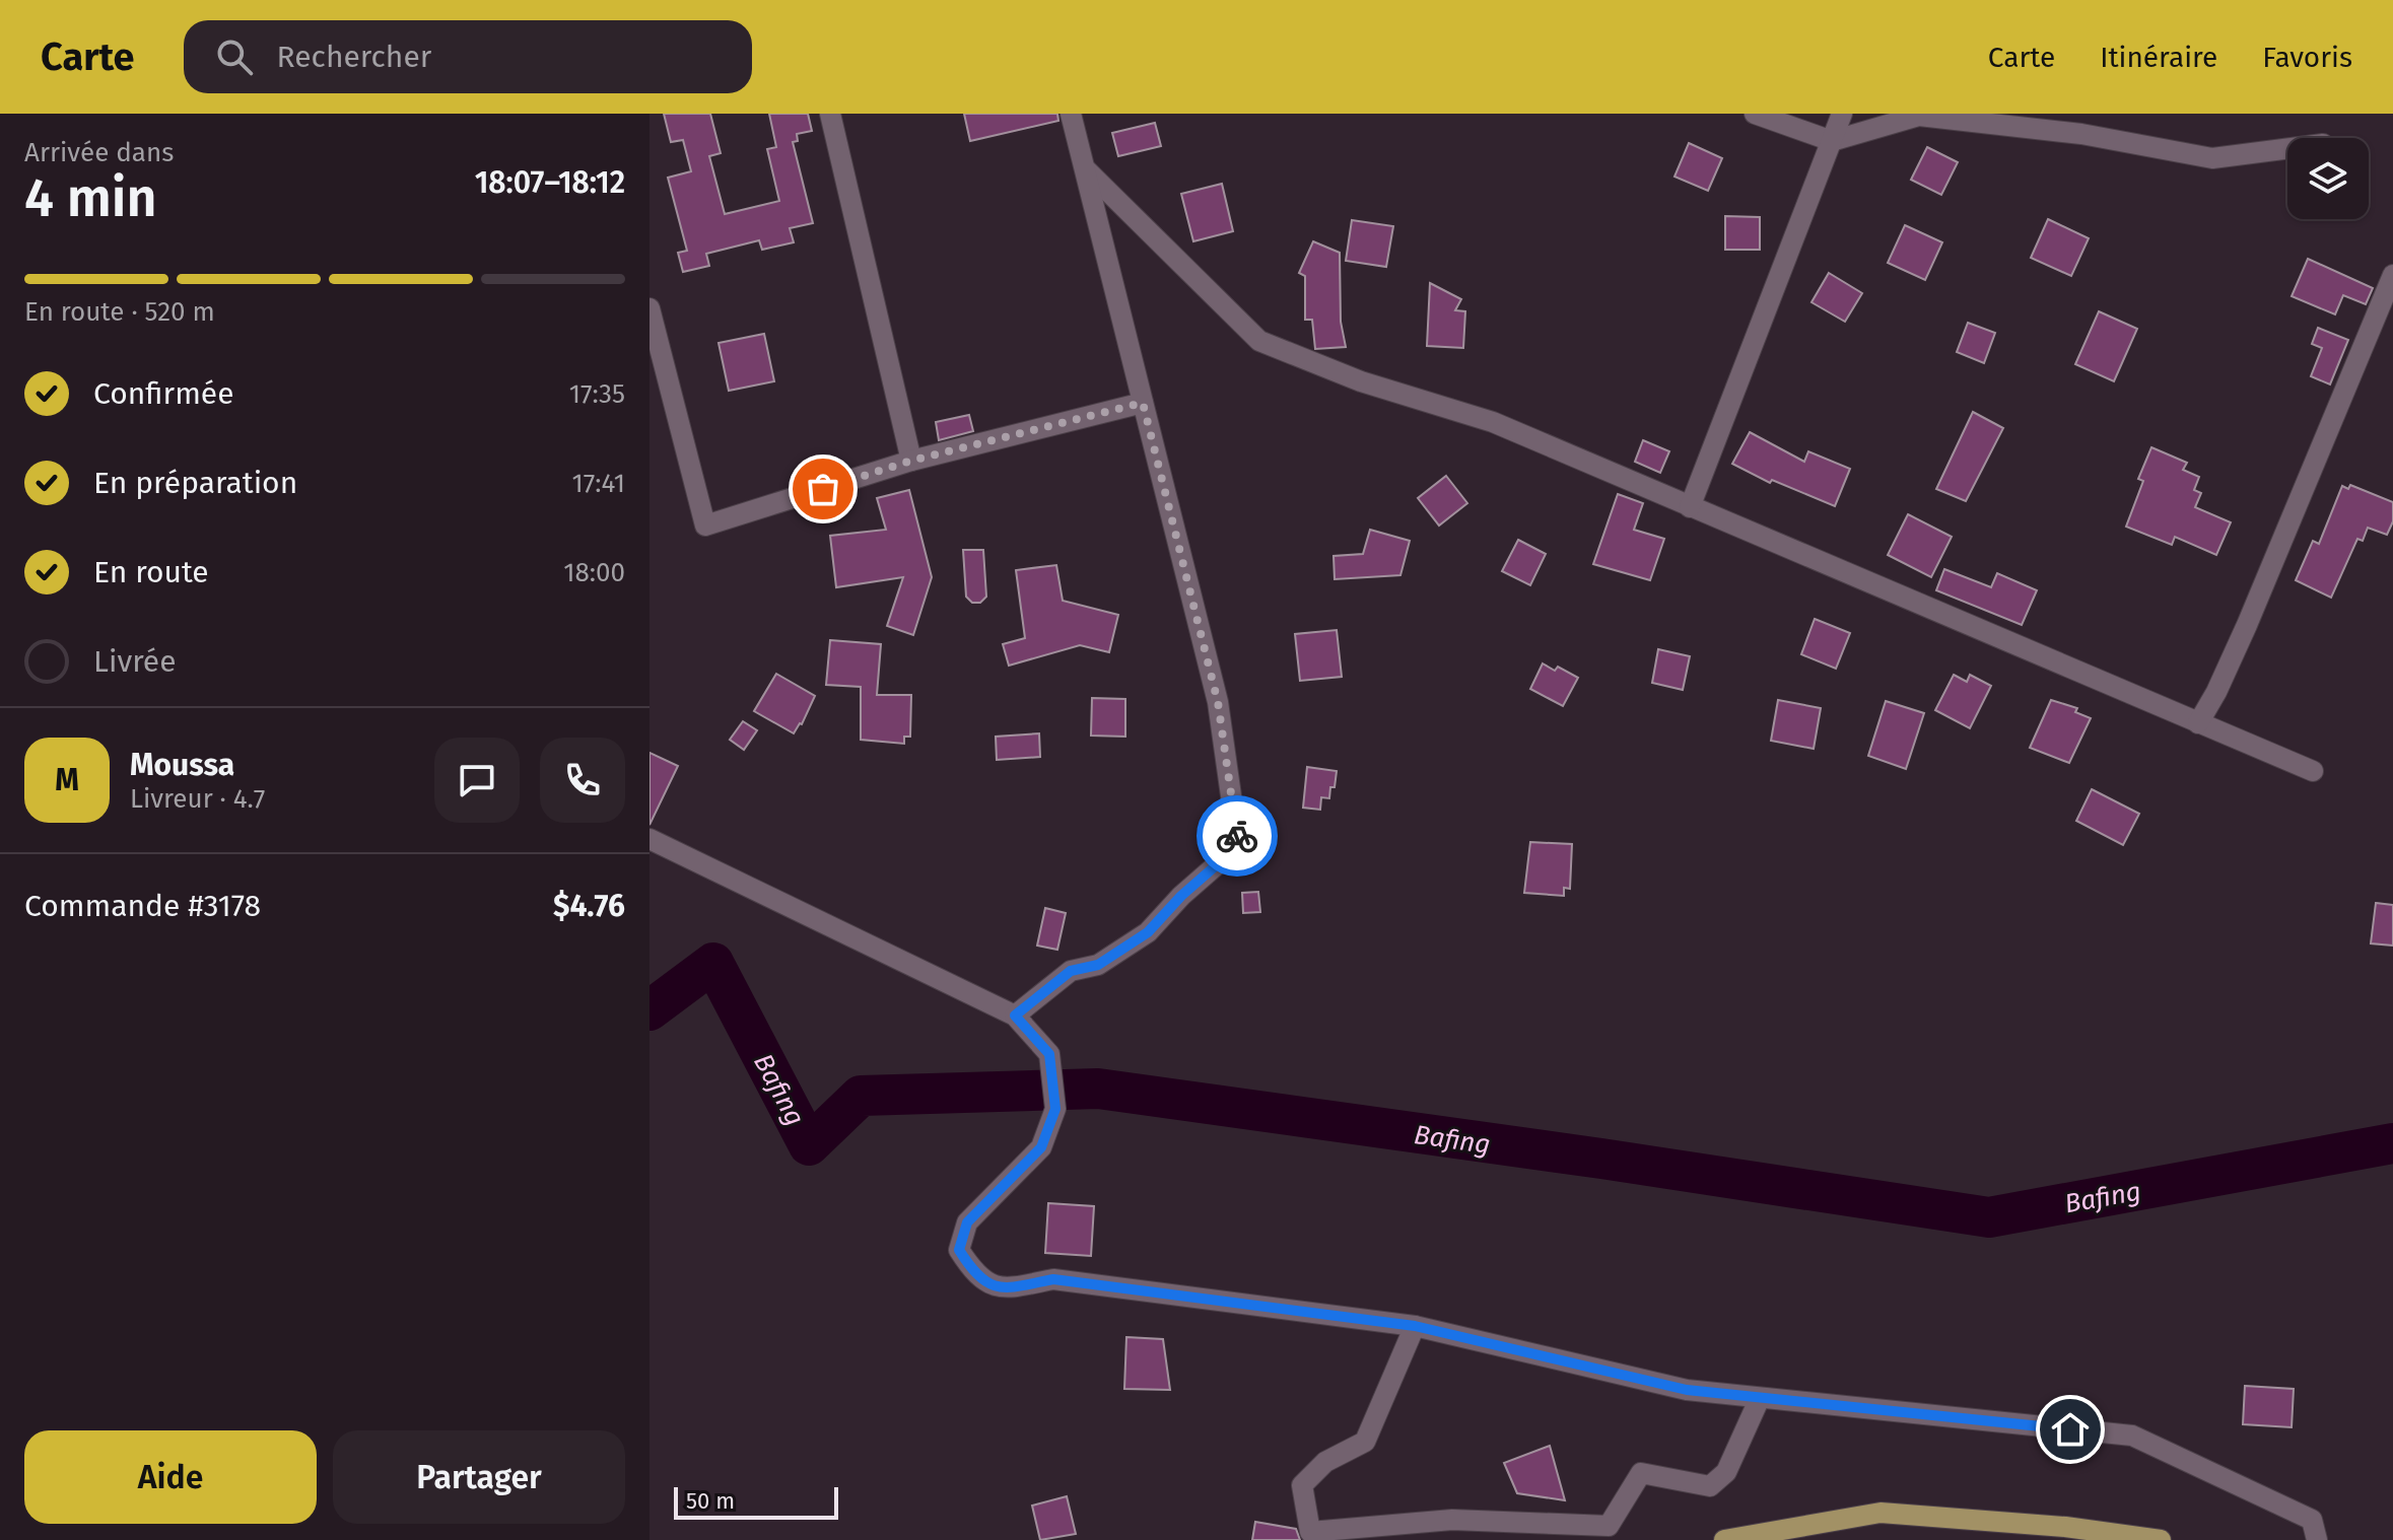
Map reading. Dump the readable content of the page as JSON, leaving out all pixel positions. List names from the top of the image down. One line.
{"water":["Bafing"],"scale_bar":"50 m","page":{"header":"Carte","search":"Rechercher","nav":["Carte","Itinéraire","Favoris"],"heading":["4 min","Arrivée dans","18:07–18:12"],"panel":["Moussa","Livreur · 4.7","Commande #3178","$4.76"],"bar":"En route · 520 m","list":[["Confirmée","17:35"],["En préparation","17:41"],["En route","18:00"],"Livrée"],"round":"M","buttons":["Aide","Partager"],"scale":"50 m"}}
